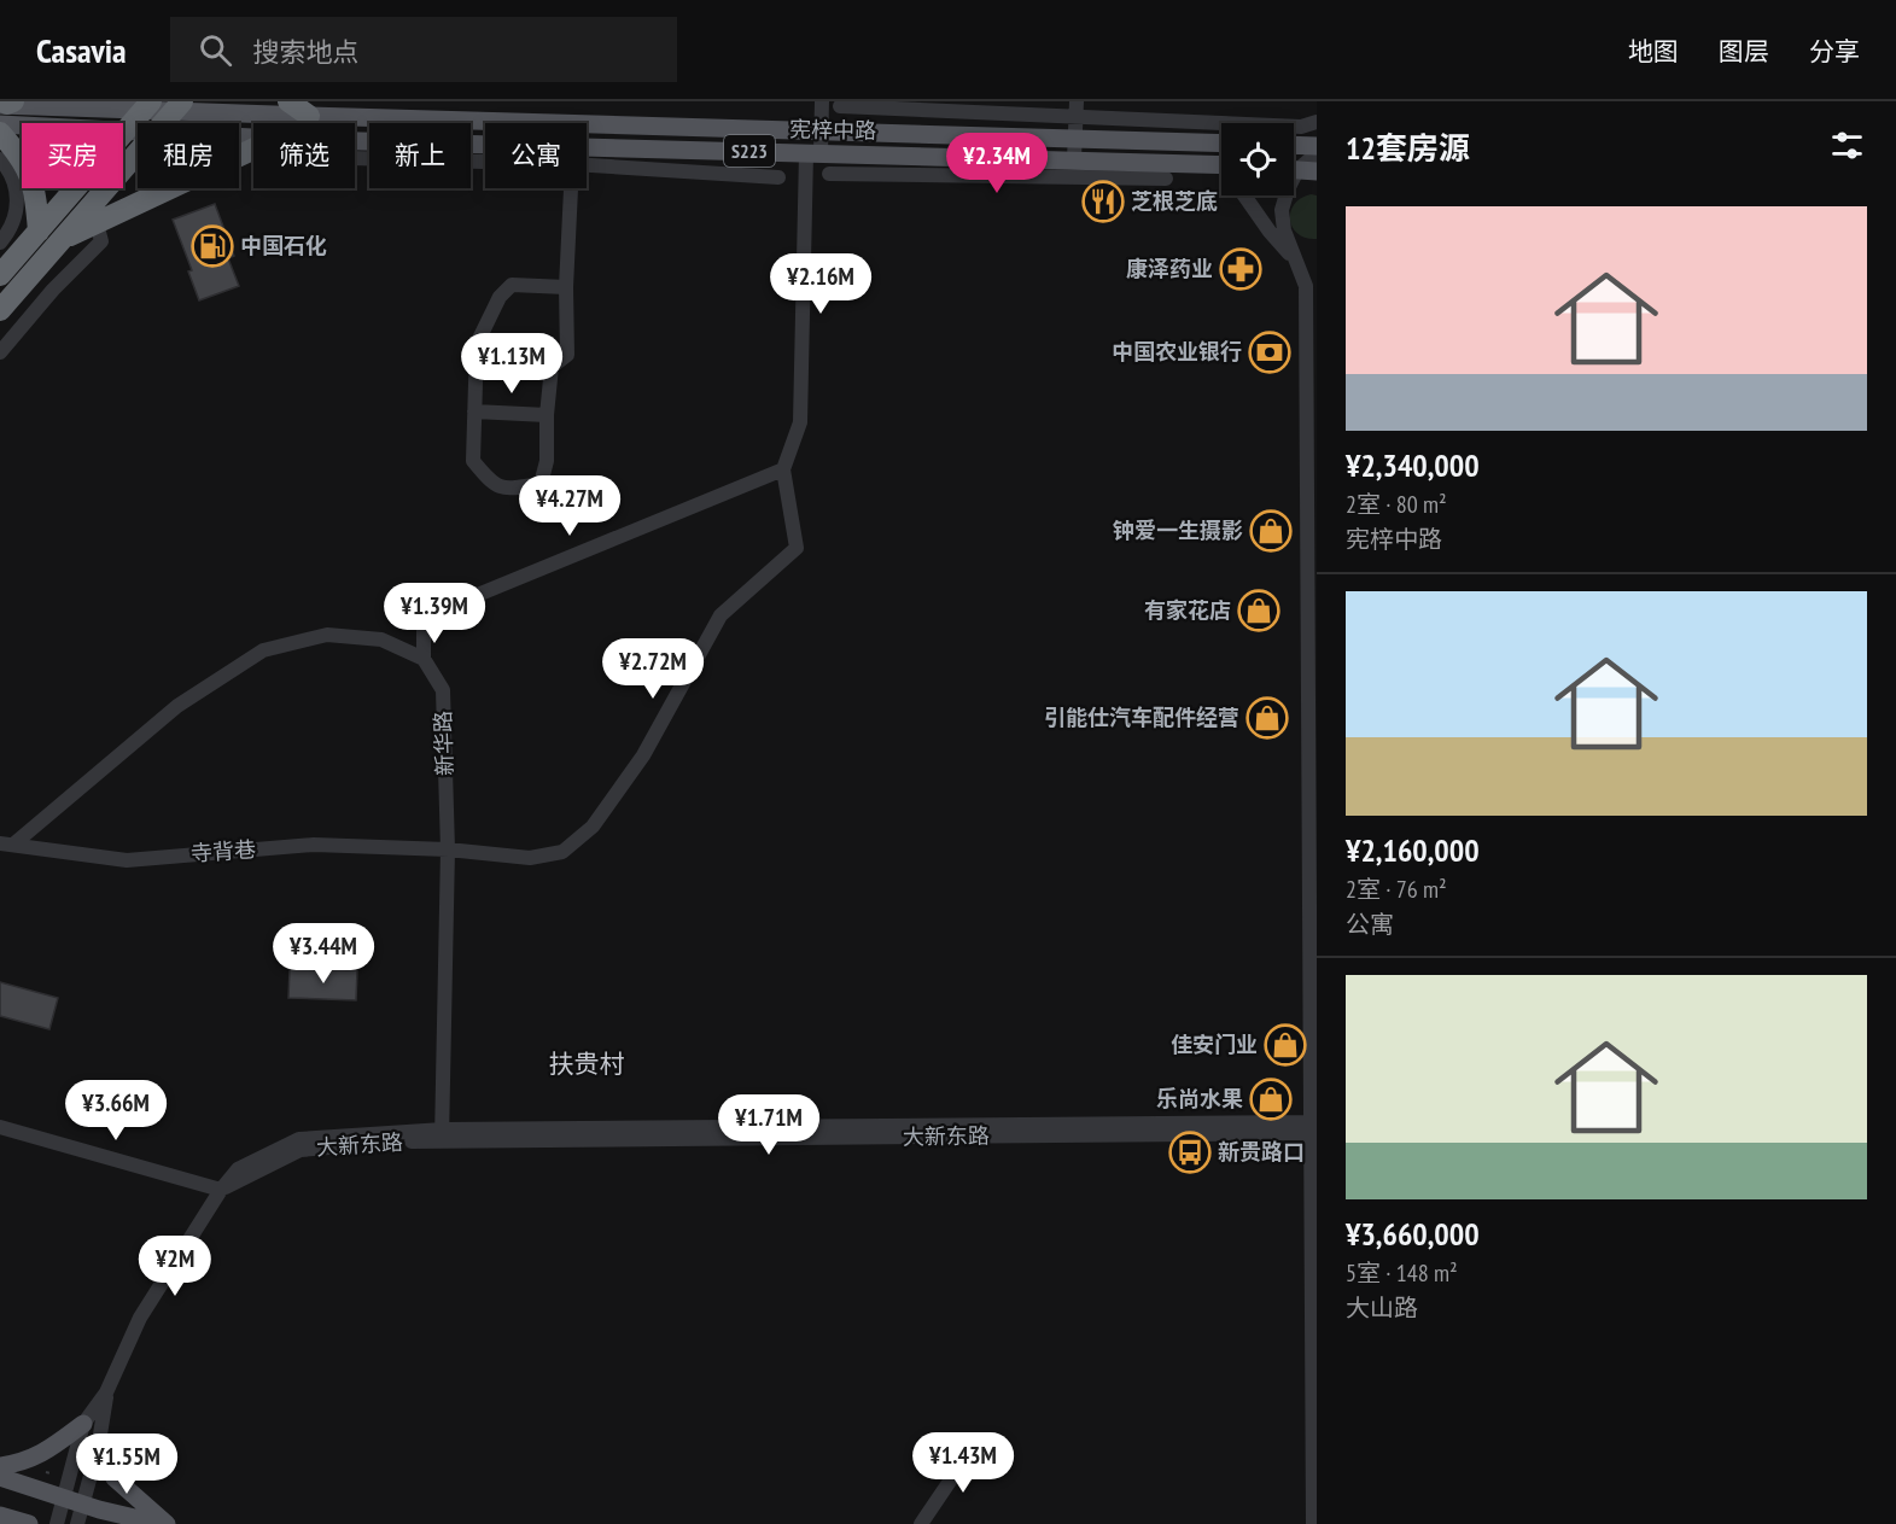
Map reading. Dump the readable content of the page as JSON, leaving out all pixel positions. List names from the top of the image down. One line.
{"streets":{"main road":["宪梓中路","S223"],"street":["新华路","寺背巷","大新东路"]},"crossings":[["宪梓中路","S223"],["新华路","寺背巷"],["新华路","大新东路"]],"districts":["扶贵村"],"places":{"restaurant":["芝根芝底"],"fuel station":["中国石化"],"pharmacy":["康泽药业"],"bank":["中国农业银行"],"shop":["钟爱一生摄影","有家花店","引能仕汽车配件经营","佳安门业","乐尚水果"],"bus stop":["新贵路口"]},"page":{"header":"Casavia","search":"搜索地点","nav":["地图","图层","分享"],"heading":"12套房源","chip":["买房","租房","筛选","新上","公寓"],"price":["¥2.34M","¥2.16M","¥1.13M","¥4.27M","¥1.39M","¥2.72M","¥3.44M","¥3.66M","¥1.71M","¥2M","¥1.43M","¥1.55M"],"list":[{"name":"¥2,340,000","note":"2室 · 80 m² · 宪梓中路"},{"name":"¥2,160,000","note":"2室 · 76 m² · 公寓"},{"name":"¥3,660,000","note":"5室 · 148 m² · 大山路"}]}}
